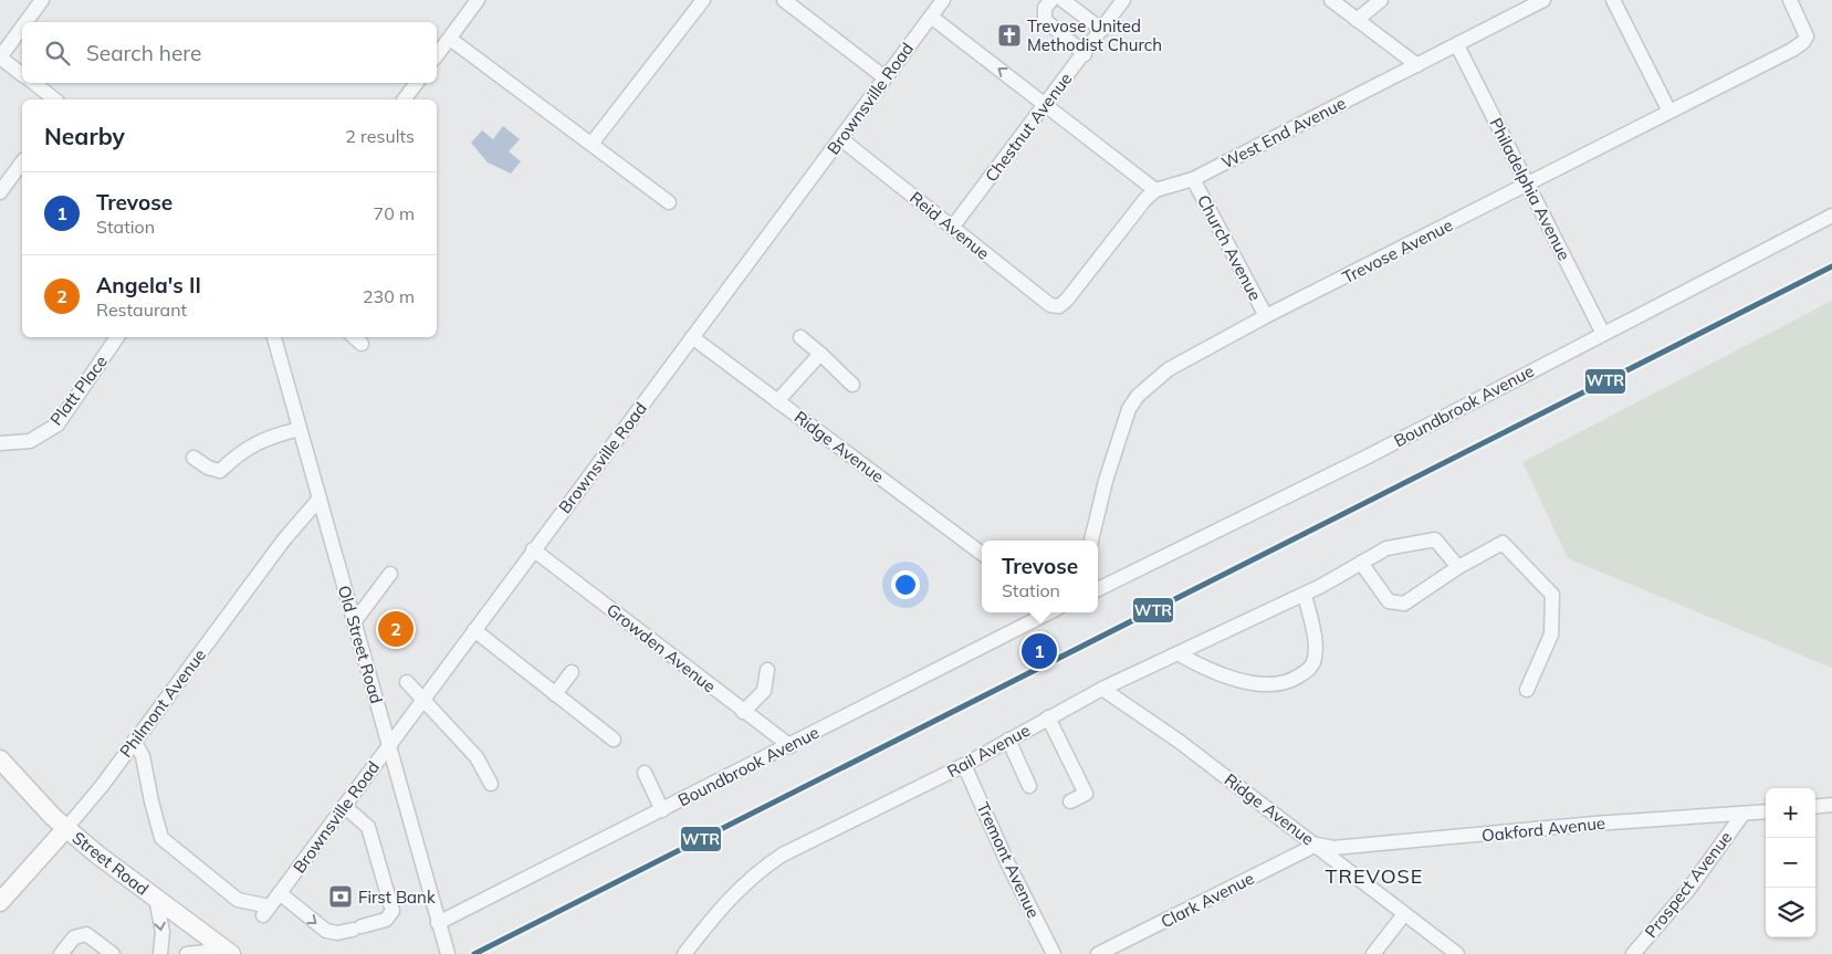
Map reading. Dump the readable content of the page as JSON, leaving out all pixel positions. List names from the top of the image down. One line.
{"streets":{"main road":["Philmont Avenue","Street Road"],"street":["Brownsville Road","Chestnut Avenue","West End Avenue","Philadelphia Avenue","Reid Avenue","Church Avenue","Trevose Avenue","Platt Place","Boundbrook Avenue","Ridge Avenue","Old Street Road","Growden Avenue","Rail Avenue","Oakford Avenue","Tremont Avenue","Prospect Avenue","Clark Avenue"]},"crossings":[["Brownsville Road","Reid Avenue"],["Brownsville Road","Ridge Avenue"],["Brownsville Road","Old Street Road"],["Brownsville Road","Growden Avenue"],["Brownsville Road","Philmont Avenue"],["Chestnut Avenue","Reid Avenue"],["West End Avenue","Philadelphia Avenue"],["West End Avenue","Reid Avenue"],["West End Avenue","Church Avenue"],["Philadelphia Avenue","Trevose Avenue"],["Philadelphia Avenue","Boundbrook Avenue"],["Church Avenue","Trevose Avenue"],["Boundbrook Avenue","Old Street Road"],["Boundbrook Avenue","Growden Avenue"],["Ridge Avenue","Rail Avenue"],["Ridge Avenue","Oakford Avenue"],["Ridge Avenue","Clark Avenue"],["Old Street Road","Philmont Avenue"],["Philmont Avenue","Street Road"],["Rail Avenue","Tremont Avenue"],["Oakford Avenue","Prospect Avenue"],["Oakford Avenue","Clark Avenue"]],"districts":["TREVOSE"],"places":{"church":["Trevose United Methodist Church"],"bank":["First Bank"]},"lines":["transit line WTR"],"page":{"search":"Search here","heading":["Nearby","2 results"],"list":[{"mark":"1","name":"Trevose","note":"Station","value":"70 m"},{"mark":"2","name":"Angela's II","note":"Restaurant","value":"230 m"}],"popup":["Trevose","Station"],"pins":["2","1"],"map_buttons":["+","−"]}}
